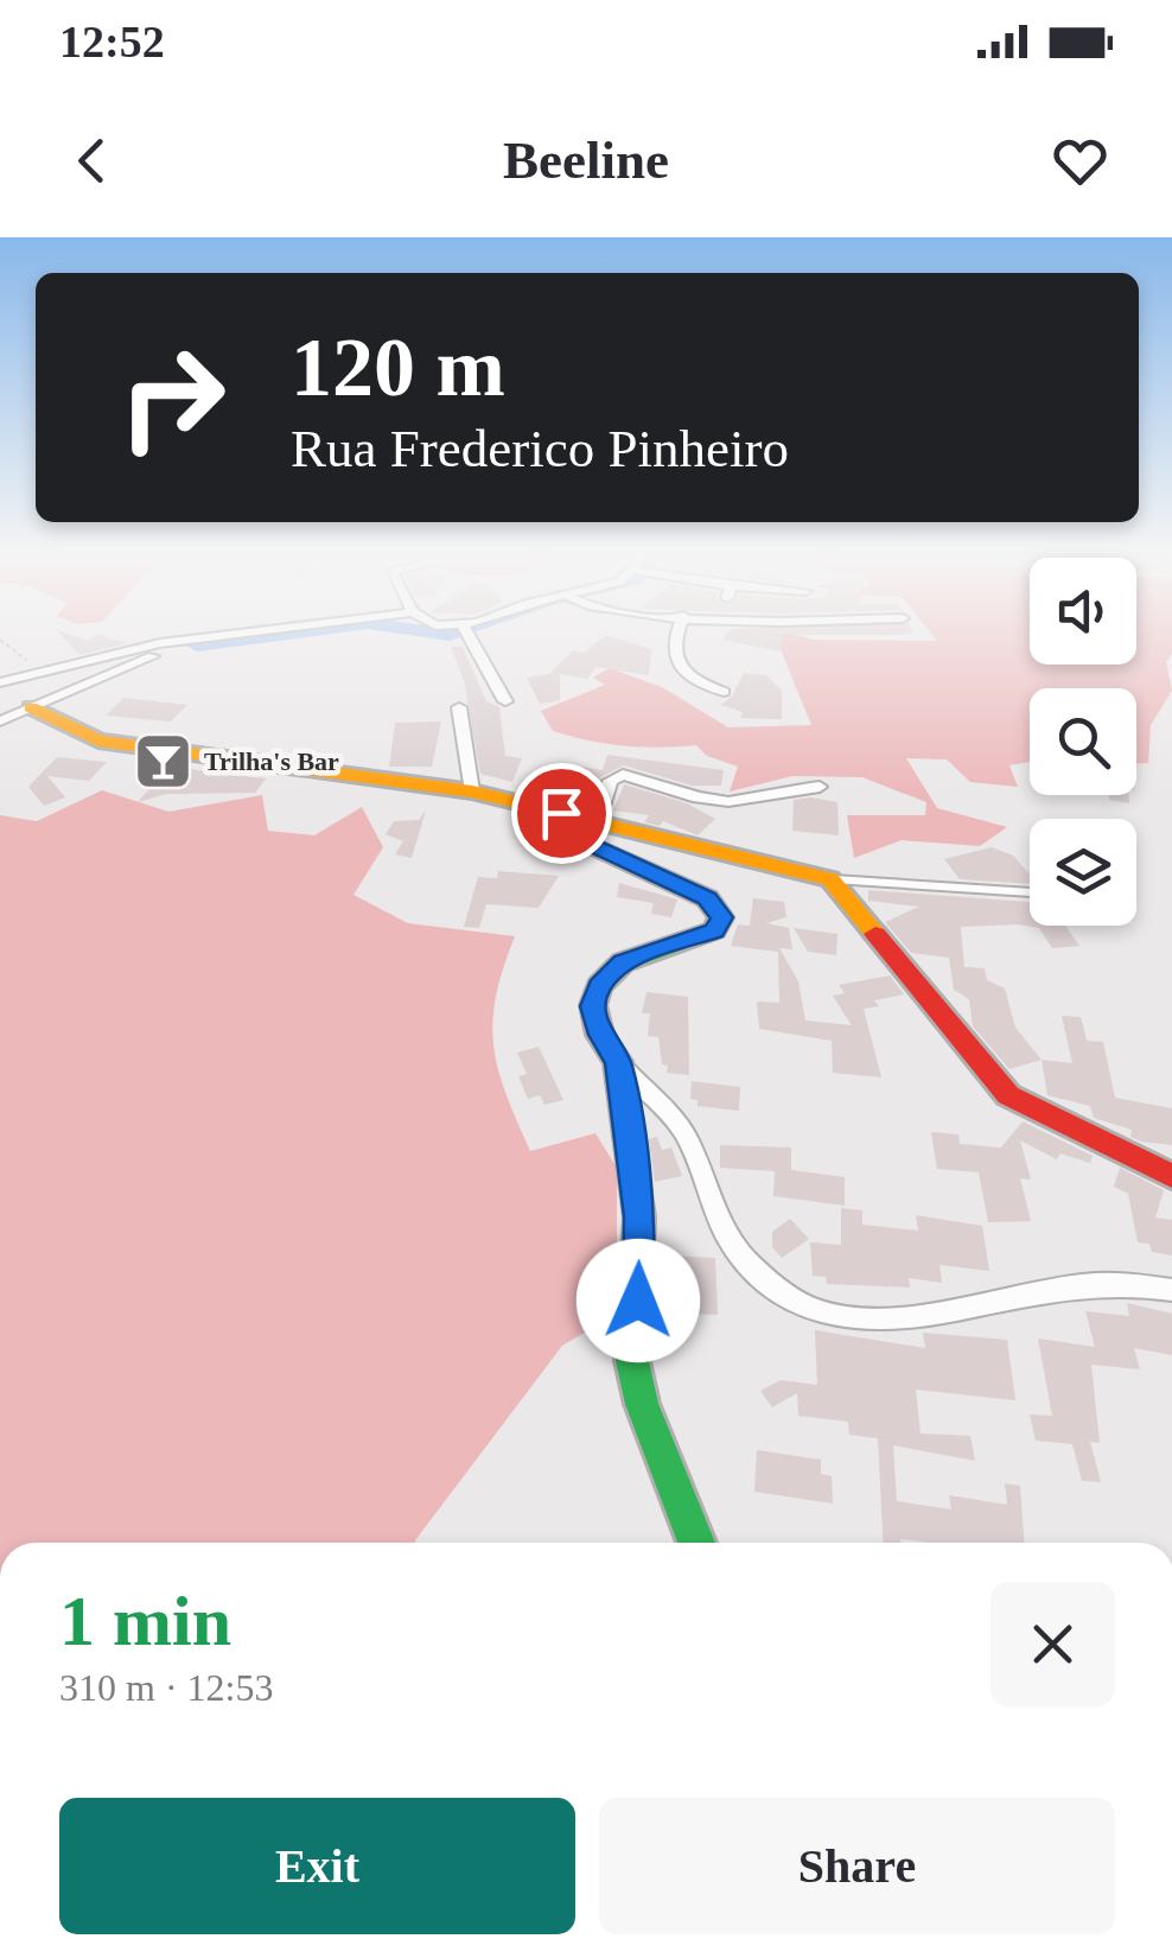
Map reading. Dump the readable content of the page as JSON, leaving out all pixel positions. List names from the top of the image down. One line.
{"places":{"bar":["Trilha's Bar"]},"page":{"status":"12:52","header":"Beeline","turn":["120 m","Rua Frederico Pinheiro"],"heading":["1 min","310 m · 12:53"],"buttons":["Exit","Share"]}}
